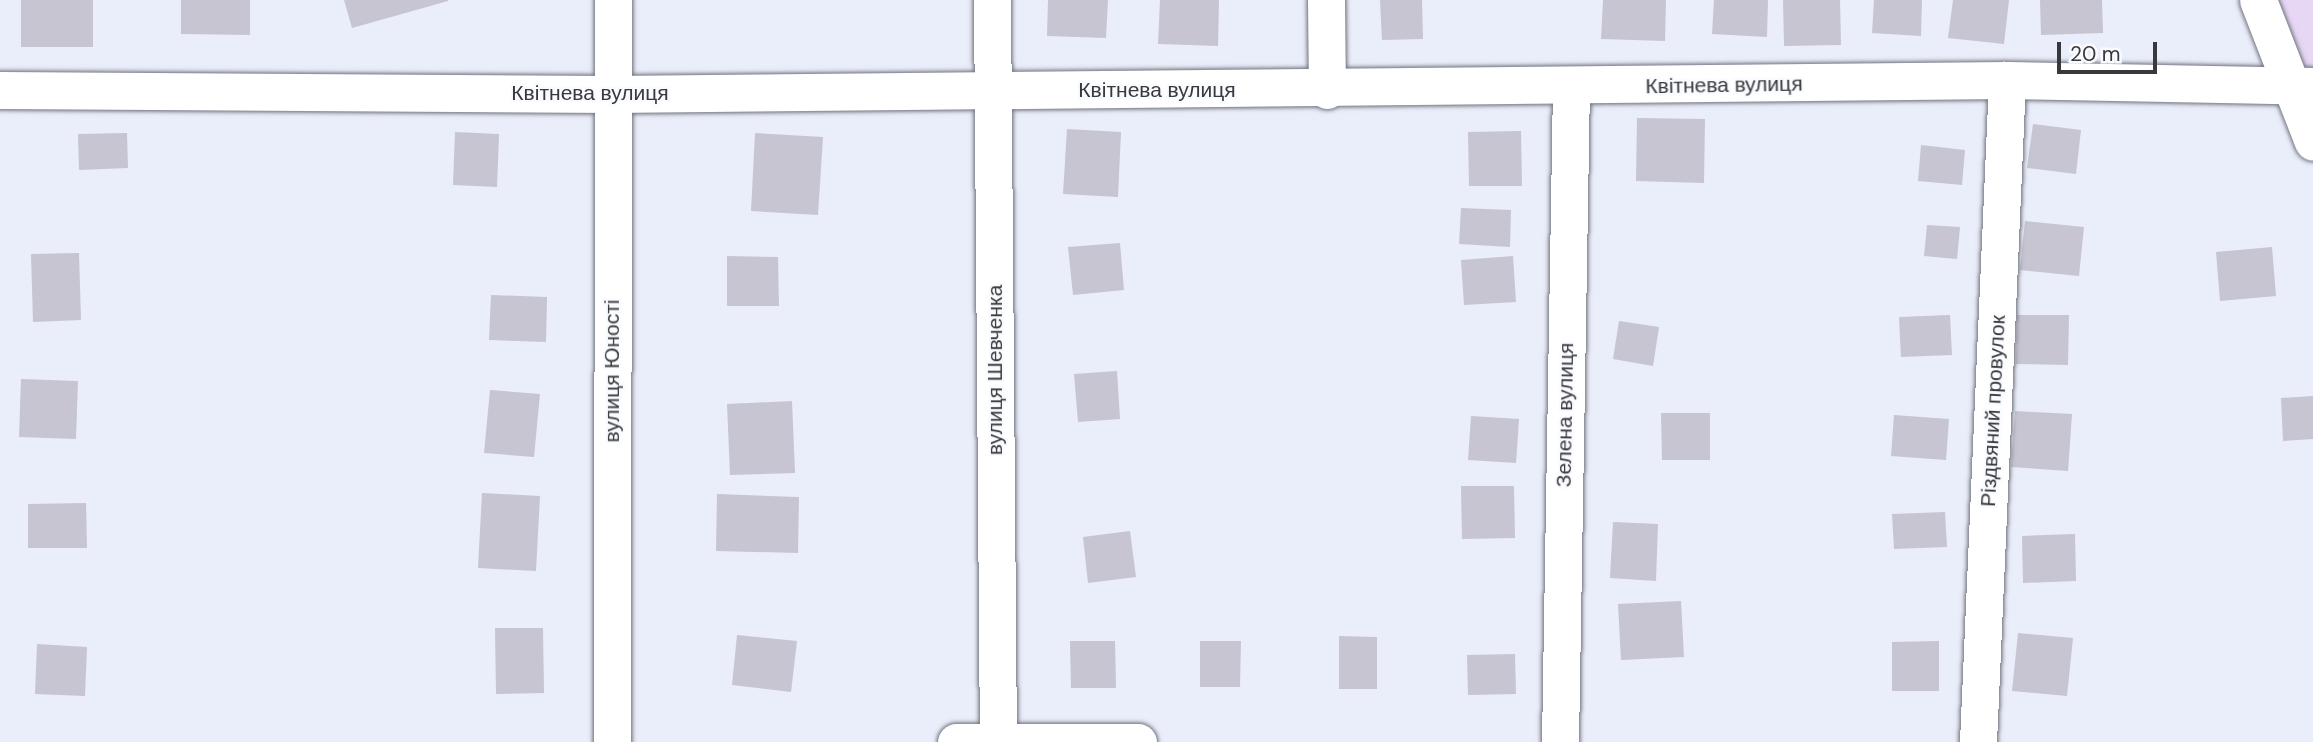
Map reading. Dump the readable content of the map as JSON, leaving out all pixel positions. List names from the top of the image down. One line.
{"streets":{"street":["Квітнева вулиця","вулиця Шевченка","вулиця Юності","Різдвяний провулок","Зелена вулиця"]},"crossings":[["Квітнева вулиця","вулиця Шевченка"],["Квітнева вулиця","вулиця Юності"],["Квітнева вулиця","Різдвяний провулок"],["Квітнева вулиця","Зелена вулиця"]],"scale_bar":"20 m"}
